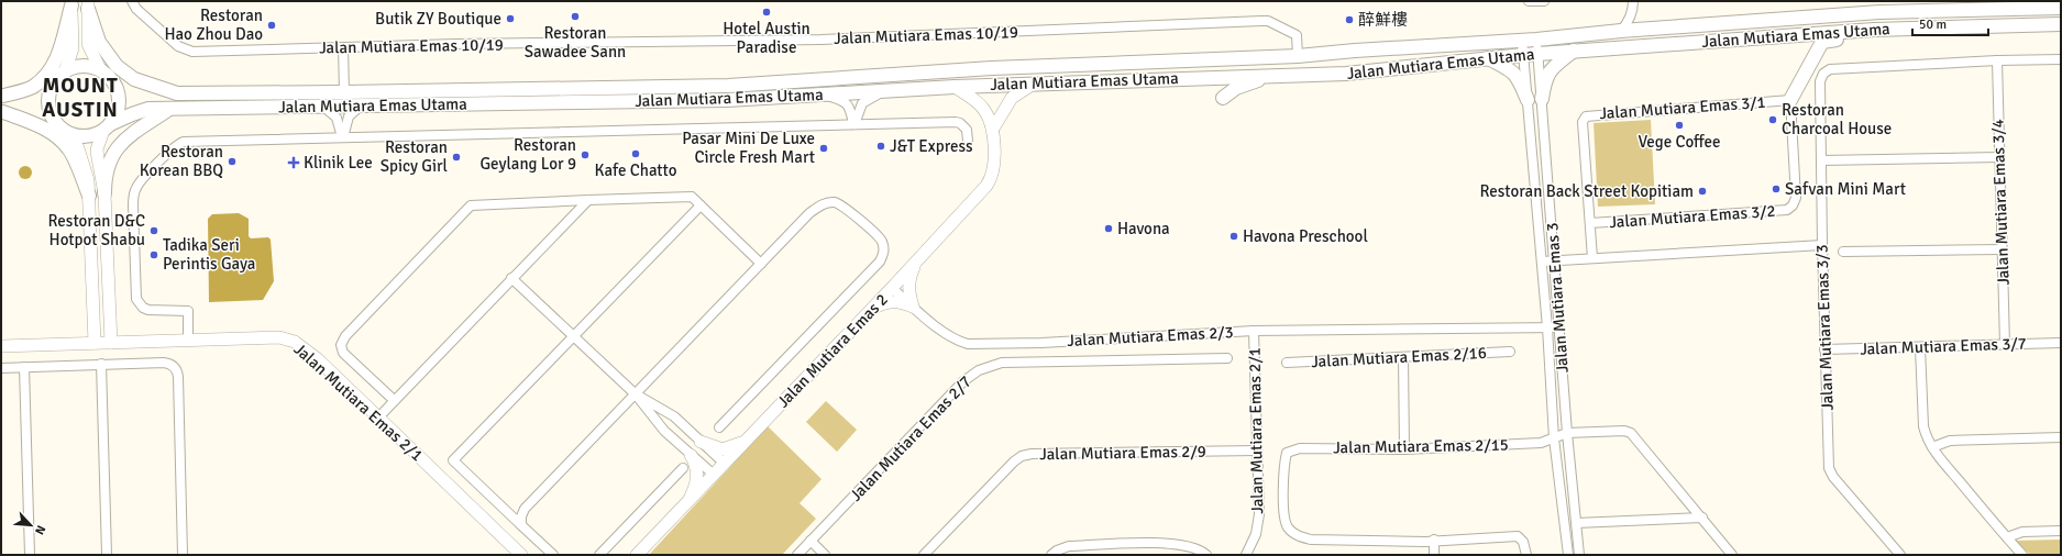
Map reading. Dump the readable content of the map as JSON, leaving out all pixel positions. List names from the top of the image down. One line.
{"streets":{"main road":["Jalan Mutiara Emas Utama"],"street":["Jalan Mutiara Emas 10/19","Jalan Mutiara Emas 3/1","Jalan Mutiara Emas 3/4","Jalan Mutiara Emas 3/2","Jalan Mutiara Emas 3","Jalan Mutiara Emas 3/3","Jalan Mutiara Emas 2/3","Jalan Mutiara Emas 3/7","Jalan Mutiara Emas 2","Jalan Mutiara Emas 2/16","Jalan Mutiara Emas 2/1","Jalan Mutiara Emas 2/7","Jalan Mutiara Emas 2/15","Jalan Mutiara Emas 2/9"]},"crossings":[["Jalan Mutiara Emas 10/19","Jalan Mutiara Emas Utama"],["Jalan Mutiara Emas Utama","Jalan Mutiara Emas 3"],["Jalan Mutiara Emas Utama","Jalan Mutiara Emas 2"],["Jalan Mutiara Emas 3/1","Jalan Mutiara Emas 3/2"],["Jalan Mutiara Emas 3/4","Jalan Mutiara Emas 3/3"],["Jalan Mutiara Emas 3/4","Jalan Mutiara Emas 3/7"],["Jalan Mutiara Emas 3","Jalan Mutiara Emas 2/3"],["Jalan Mutiara Emas 3","Jalan Mutiara Emas 2/15"],["Jalan Mutiara Emas 3/3","Jalan Mutiara Emas 3/7"],["Jalan Mutiara Emas 2/3","Jalan Mutiara Emas 2"],["Jalan Mutiara Emas 2/3","Jalan Mutiara Emas 2/1"],["Jalan Mutiara Emas 2/1","Jalan Mutiara Emas 2/9"]],"districts":["MOUNT AUSTIN"],"places":{"other":["Hotel Austin Paradise","Restoran Sawadee Sann","Butik ZY Boutique","醉鮮樓","Restoran Hao Zhou Dao","Restoran Charcoal House","Vege Coffee","J&T Express","Pasar Mini De Luxe Circle Fresh Mart","Kafe Chatto","Restoran Geylang Lor 9","Restoran Spicy Girl","Restoran Korean BBQ","Safvan Mini Mart","Restoran Back Street Kopitiam","Havona","Restoran D&C Hotpot Shabu","Havona Preschool","Tadika Seri Perintis Gaya"],"health":["Klinik Lee"]},"scale_bar":"50 m","north":"bottom right"}
